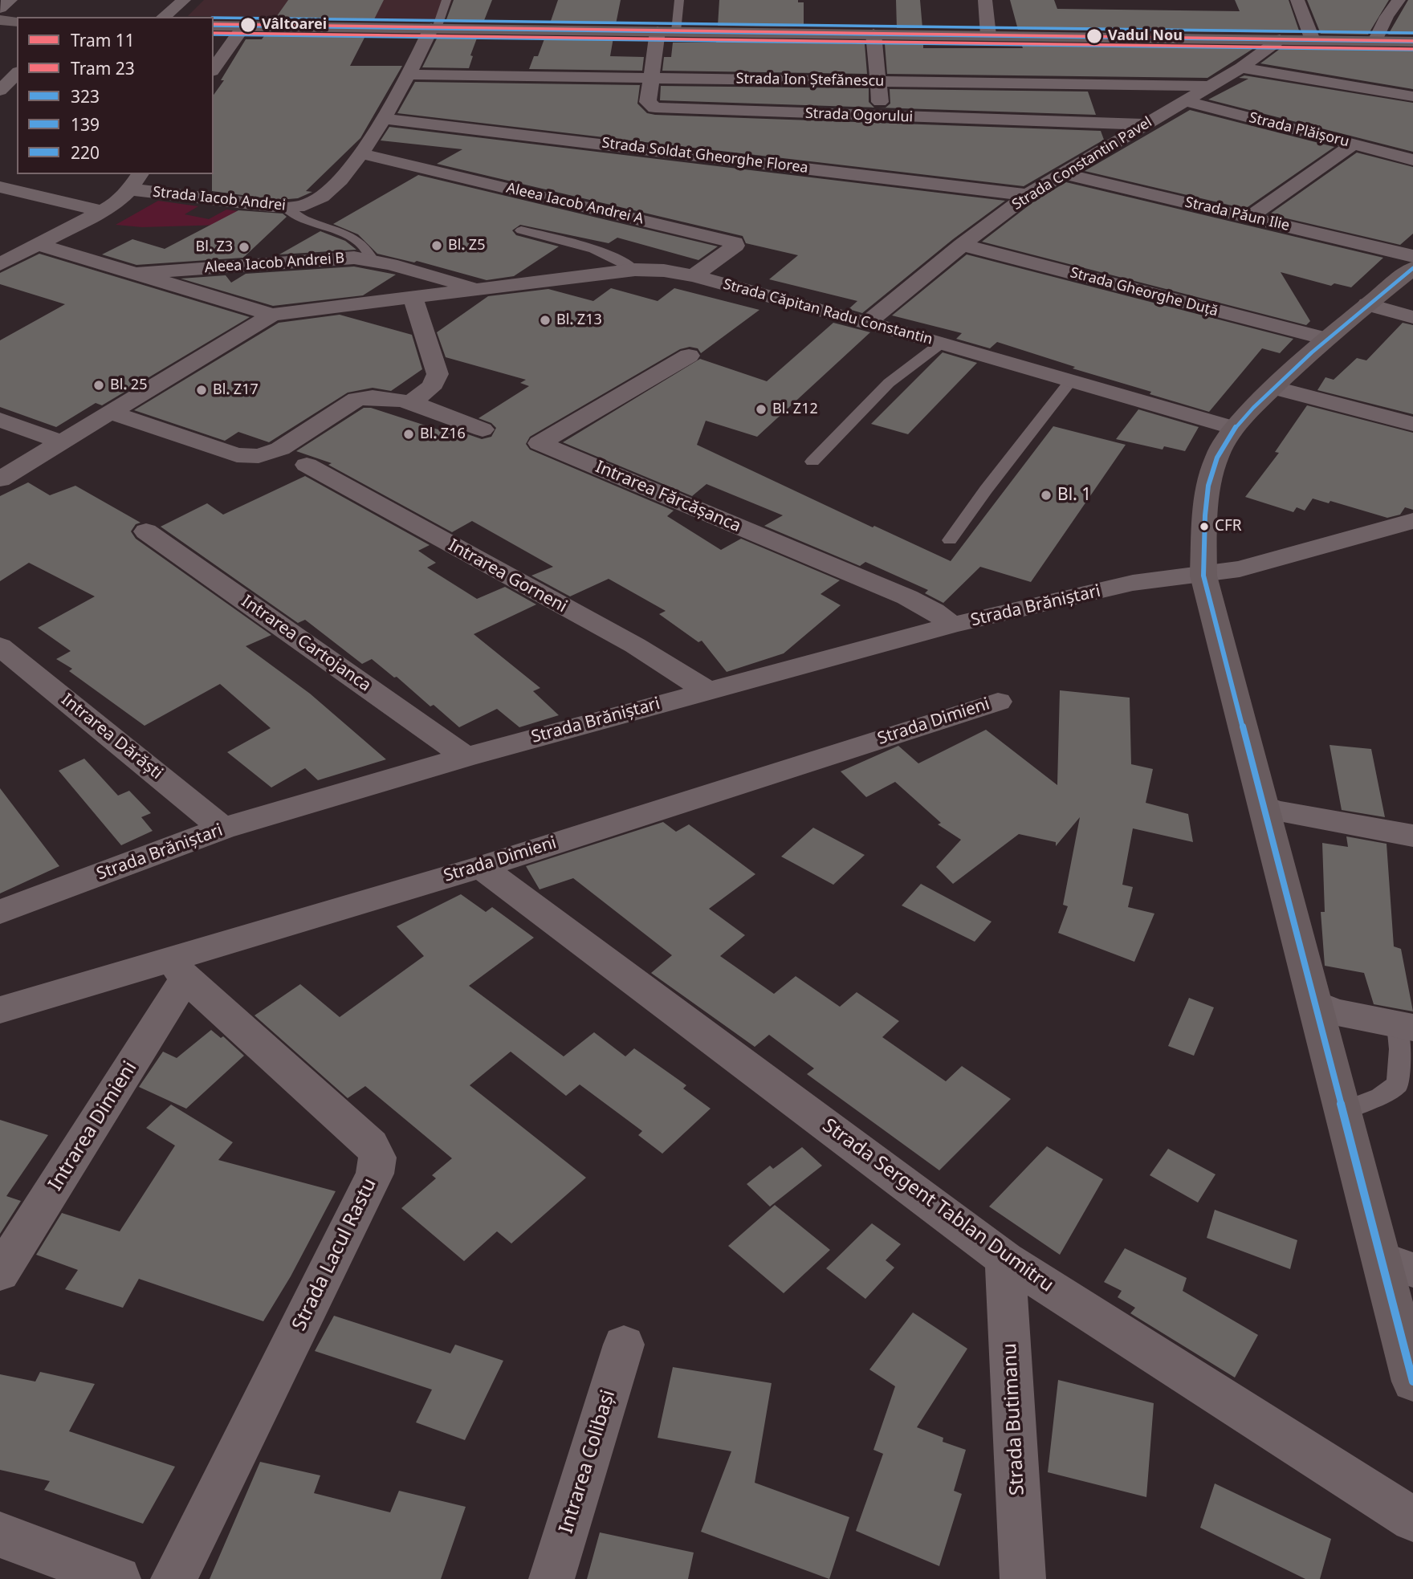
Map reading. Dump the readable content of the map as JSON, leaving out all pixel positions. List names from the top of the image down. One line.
{"streets":{"street":["Strada Ion Ștefănescu","Strada Ogorului","Strada Plăișoru","Strada Soldat Gheorghe Florea","Strada Constantin Pavel","Strada Iacob Andrei","Aleea Iacob Andrei A","Strada Păun Ilie","Aleea Iacob Andrei B","Strada Gheorghe Duță","Strada Căpitan Radu Constantin","Intrarea Fărcășanca","Intrarea Gorneni","Strada Brăniștari","Intrarea Cartojanca","Strada Dimieni","Intrarea Dărăști","Intrarea Dimieni","Strada Sergent Tablan Dumitru","Strada Lacul Rastu","Strada Butimanu","Intrarea Colibași"]},"crossings":[["Strada Ion Ștefănescu","Strada Ogorului"],["Strada Ion Ștefănescu","Strada Constantin Pavel"],["Strada Ion Ștefănescu","Strada Iacob Andrei"],["Strada Ogorului","Strada Constantin Pavel"],["Strada Plăișoru","Strada Constantin Pavel"],["Strada Soldat Gheorghe Florea","Strada Constantin Pavel"],["Strada Soldat Gheorghe Florea","Strada Iacob Andrei"],["Strada Constantin Pavel","Strada Păun Ilie"],["Strada Constantin Pavel","Strada Gheorghe Duță"],["Strada Constantin Pavel","Strada Căpitan Radu Constantin"],["Strada Iacob Andrei","Aleea Iacob Andrei A"],["Strada Iacob Andrei","Aleea Iacob Andrei B"],["Aleea Iacob Andrei A","Strada Căpitan Radu Constantin"],["Aleea Iacob Andrei B","Strada Căpitan Radu Constantin"],["Intrarea Fărcășanca","Strada Brăniștari"],["Intrarea Gorneni","Strada Brăniștari"],["Strada Brăniștari","Intrarea Cartojanca"],["Strada Brăniștari","Intrarea Dărăști"],["Strada Dimieni","Intrarea Dimieni"],["Strada Dimieni","Strada Sergent Tablan Dumitru"],["Strada Dimieni","Strada Lacul Rastu"],["Intrarea Dimieni","Strada Lacul Rastu"],["Strada Sergent Tablan Dumitru","Strada Butimanu"]],"places":["Vâltoarei","Vadul Nou","Bl. Z5","Bl. Z3","Bl. Z13","Bl. 25","Bl. Z17","Bl. Z12","Bl. Z16","Bl. 1","CFR"],"lines":["transit line 220","tram line 11","transit line 323","tram line 23","transit line 139"],"legend":["Tram 11","Tram 23","323","139","220"]}
